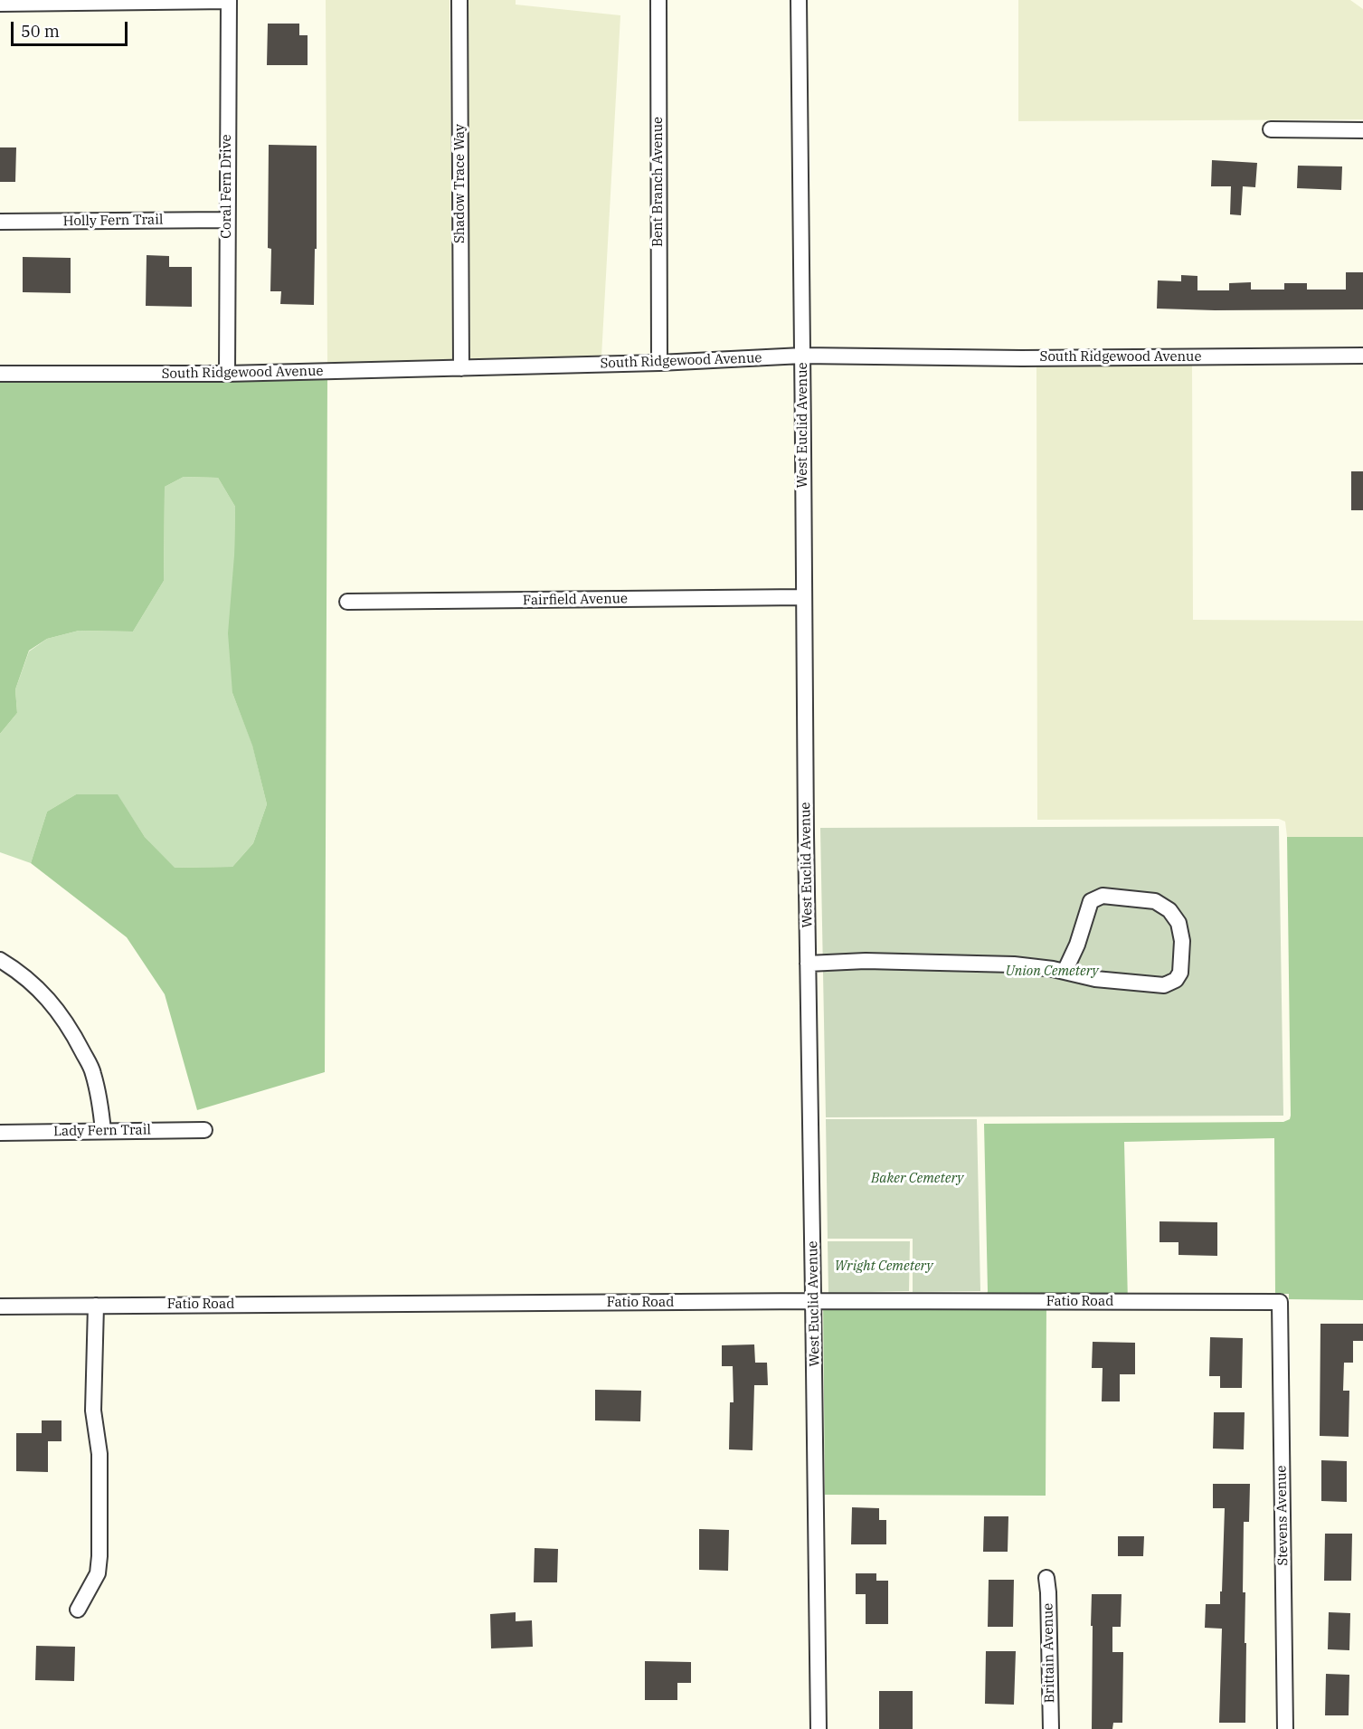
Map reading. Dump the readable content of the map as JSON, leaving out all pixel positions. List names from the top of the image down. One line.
{"streets":{"street":["Bent Branch Avenue","Shadow Trace Way","Coral Fern Drive","Holly Fern Trail","South Ridgewood Avenue","West Euclid Avenue","Fairfield Avenue","Lady Fern Trail","Fatio Road","Stevens Avenue","Brittain Avenue"]},"crossings":[["Bent Branch Avenue","South Ridgewood Avenue"],["Shadow Trace Way","South Ridgewood Avenue"],["Coral Fern Drive","Holly Fern Trail"],["Coral Fern Drive","South Ridgewood Avenue"],["South Ridgewood Avenue","West Euclid Avenue"],["West Euclid Avenue","Fairfield Avenue"],["West Euclid Avenue","Fatio Road"],["Fatio Road","Stevens Avenue"]],"parks":["Union Cemetery","Baker Cemetery","Wright Cemetery"],"scale_bar":"50 m"}
